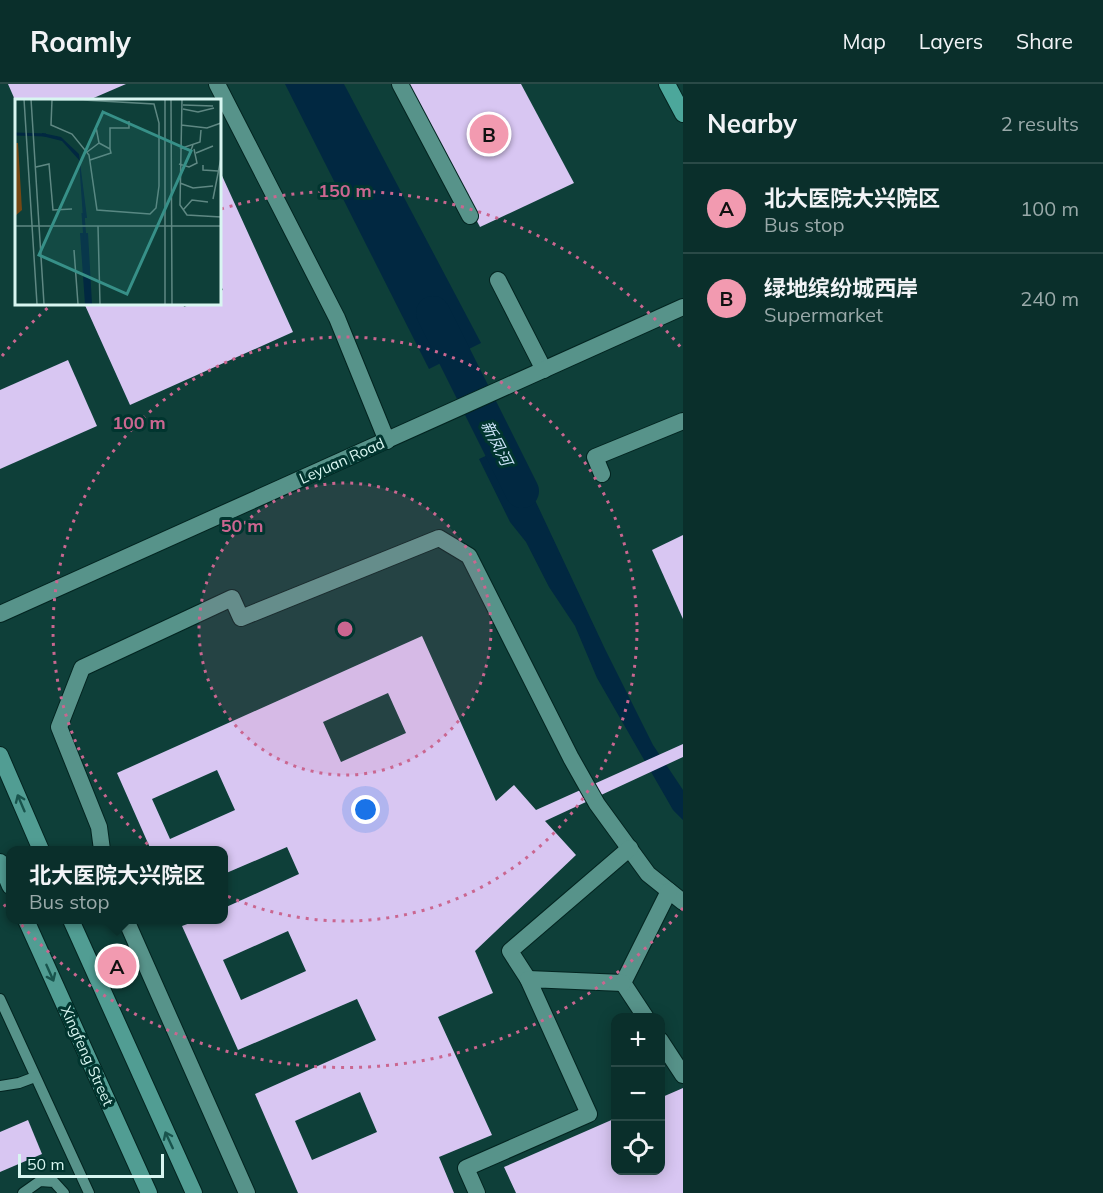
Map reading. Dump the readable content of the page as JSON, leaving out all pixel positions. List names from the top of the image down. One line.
{"streets":{"main road":["Xingfeng Street"],"street":["Leyuan Road"]},"water":["新凤河"],"scale_bar":"50 m","page":{"header":"Roamly","nav":["Map","Layers","Share"],"heading":["Nearby","2 results"],"pins":["B","A"],"list":[{"mark":"A","name":"北大医院大兴院区","note":"Bus stop","value":"100 m"},{"mark":"B","name":"绿地缤纷城西岸","note":"Supermarket","value":"240 m"}],"popup":["北大医院大兴院区","Bus stop"],"map_buttons":["+","−"],"scale":"50 m"},"rings":["150 m","100 m","50 m"]}
